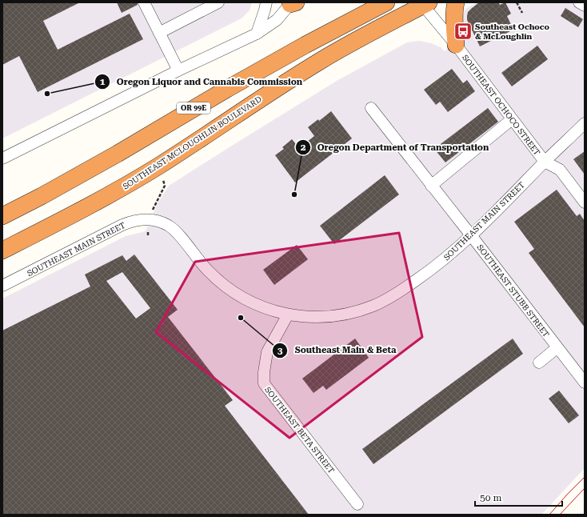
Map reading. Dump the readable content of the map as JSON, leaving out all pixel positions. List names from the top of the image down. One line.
{"streets":{"highway":["OR 99E","SOUTHEAST MCLOUGHLIN BOULEVARD"],"street":["SOUTHEAST OCHOCO STREET","SOUTHEAST MAIN STREET","SOUTHEAST STUBB STREET","SOUTHEAST BETA STREET"]},"crossings":[["SOUTHEAST OCHOCO STREET","SOUTHEAST MCLOUGHLIN BOULEVARD"],["SOUTHEAST OCHOCO STREET","SOUTHEAST MAIN STREET"],["SOUTHEAST MAIN STREET","SOUTHEAST STUBB STREET"],["SOUTHEAST MAIN STREET","SOUTHEAST BETA STREET"]],"places":{"bus stop":["Southeast Ochoco & McLoughlin"],"other":["Oregon Liquor and Cannabis Commission","Oregon Department of Transportation","Southeast Main & Beta"]},"scale_bar":"50 m"}
